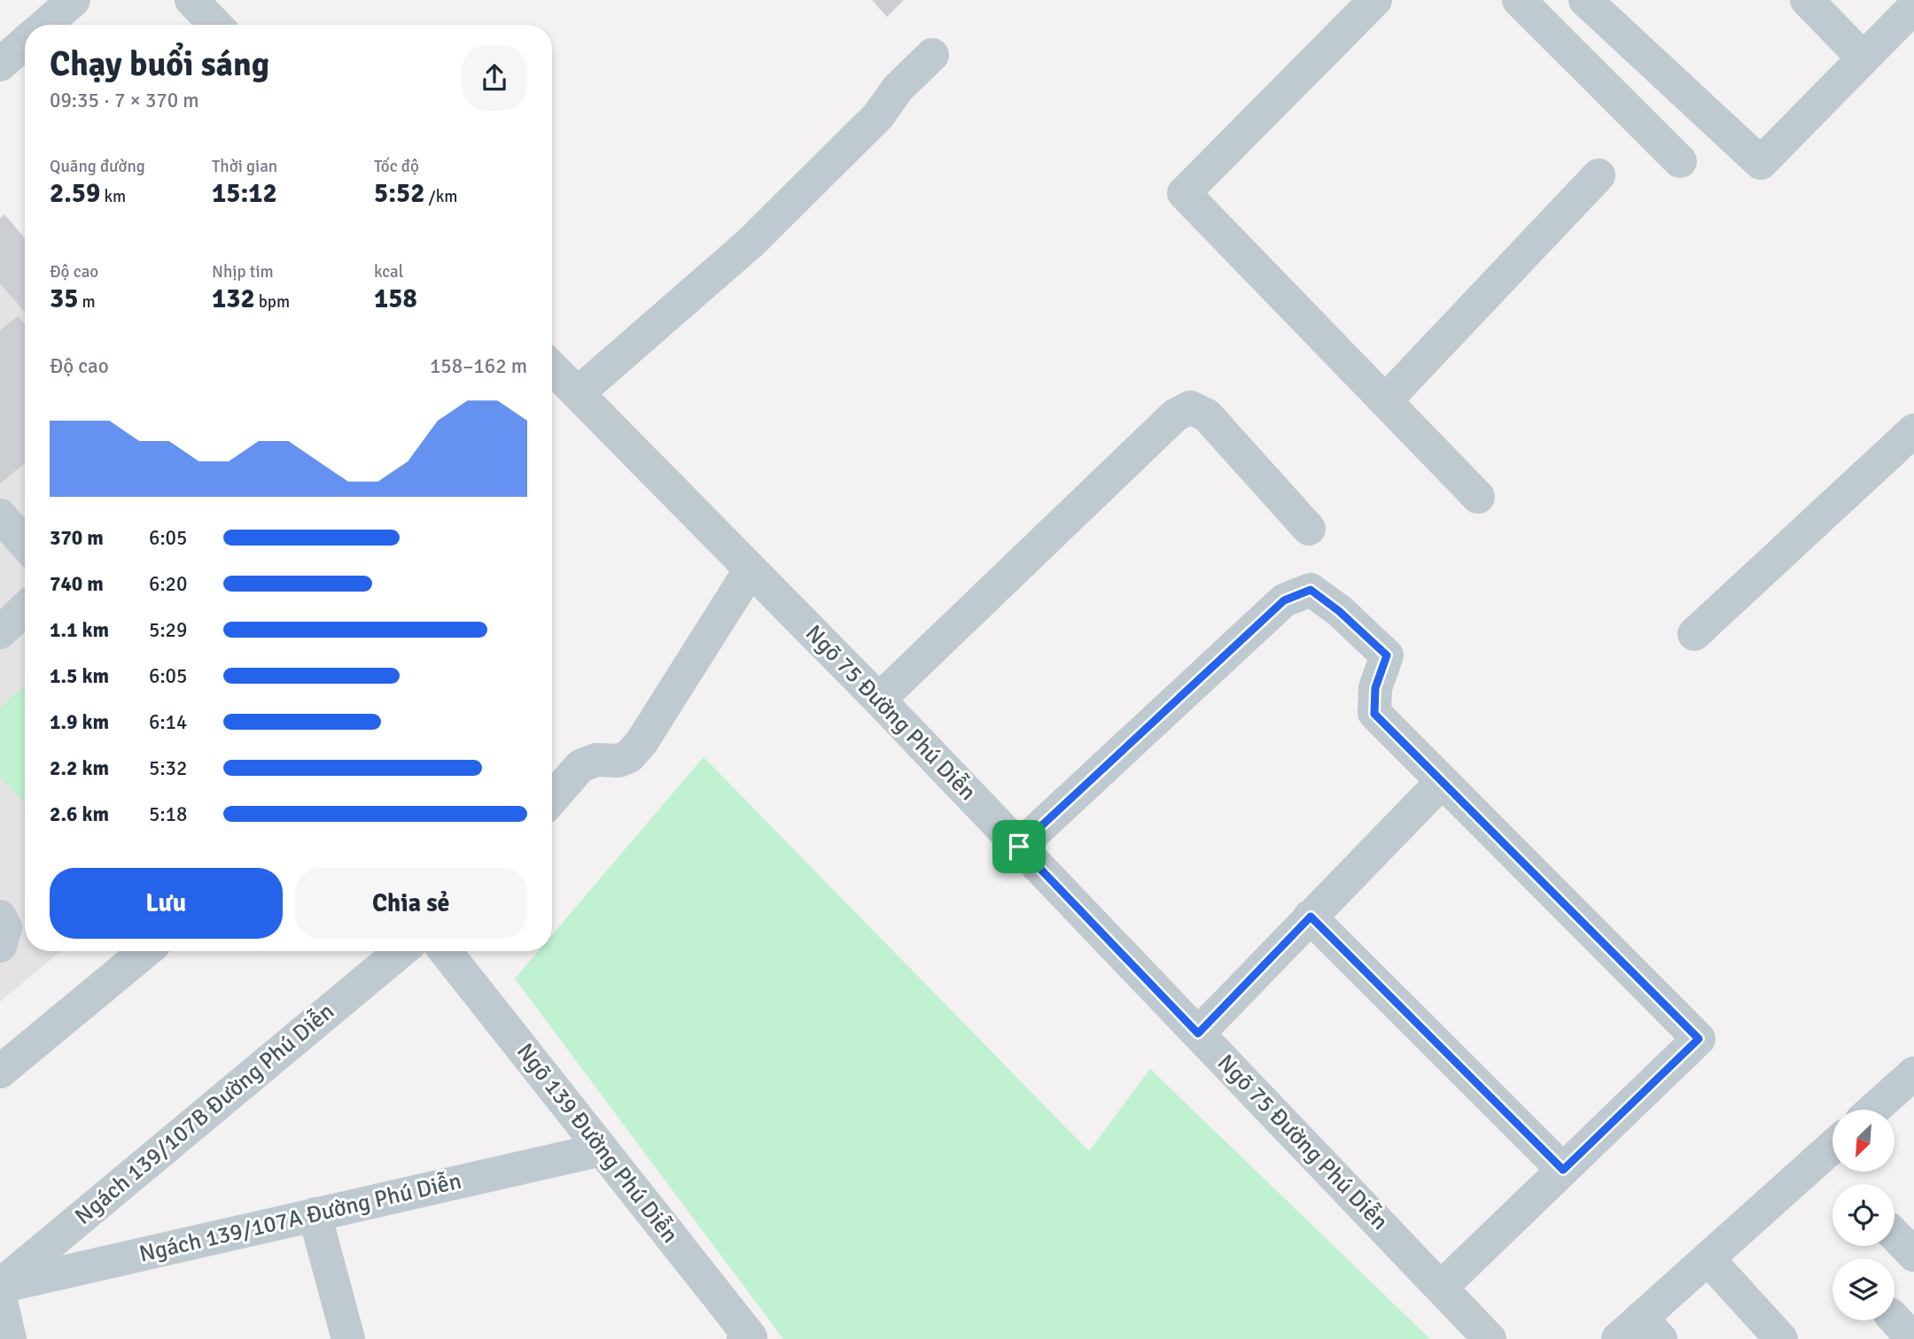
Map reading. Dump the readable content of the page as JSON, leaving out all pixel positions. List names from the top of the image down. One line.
{"streets":{"street":["Ngõ 75 Đường Phú Diễn","Ngách 139/107B Đường Phú Diễn","Ngõ 139 Đường Phú Diễn","Ngách 139/107A Đường Phú Diễn"]},"crossings":[["Ngách 139/107B Đường Phú Diễn","Ngách 139/107A Đường Phú Diễn"],["Ngõ 139 Đường Phú Diễn","Ngách 139/107A Đường Phú Diễn"]],"north":"bottom left","page":{"heading":["Chạy buổi sáng","09:35 · 7 × 370 m"],"stats":[["Quãng đường","2.59 km"],["Thời gian","15:12"],["Tốc độ","5:52 /km"],["Độ cao","35 m"],["Nhịp tim","132 bpm"],["kcal","158"]],"chart":["Độ cao","158–162 m"],"list":[{"name":"370 m","note":"6:05"},{"name":"740 m","note":"6:20"},{"name":"1.1 km","note":"5:29"},{"name":"1.5 km","note":"6:05"},{"name":"1.9 km","note":"6:14"},{"name":"2.2 km","note":"5:32"},{"name":"2.6 km","note":"5:18"}],"buttons":["Lưu","Chia sẻ"]}}
